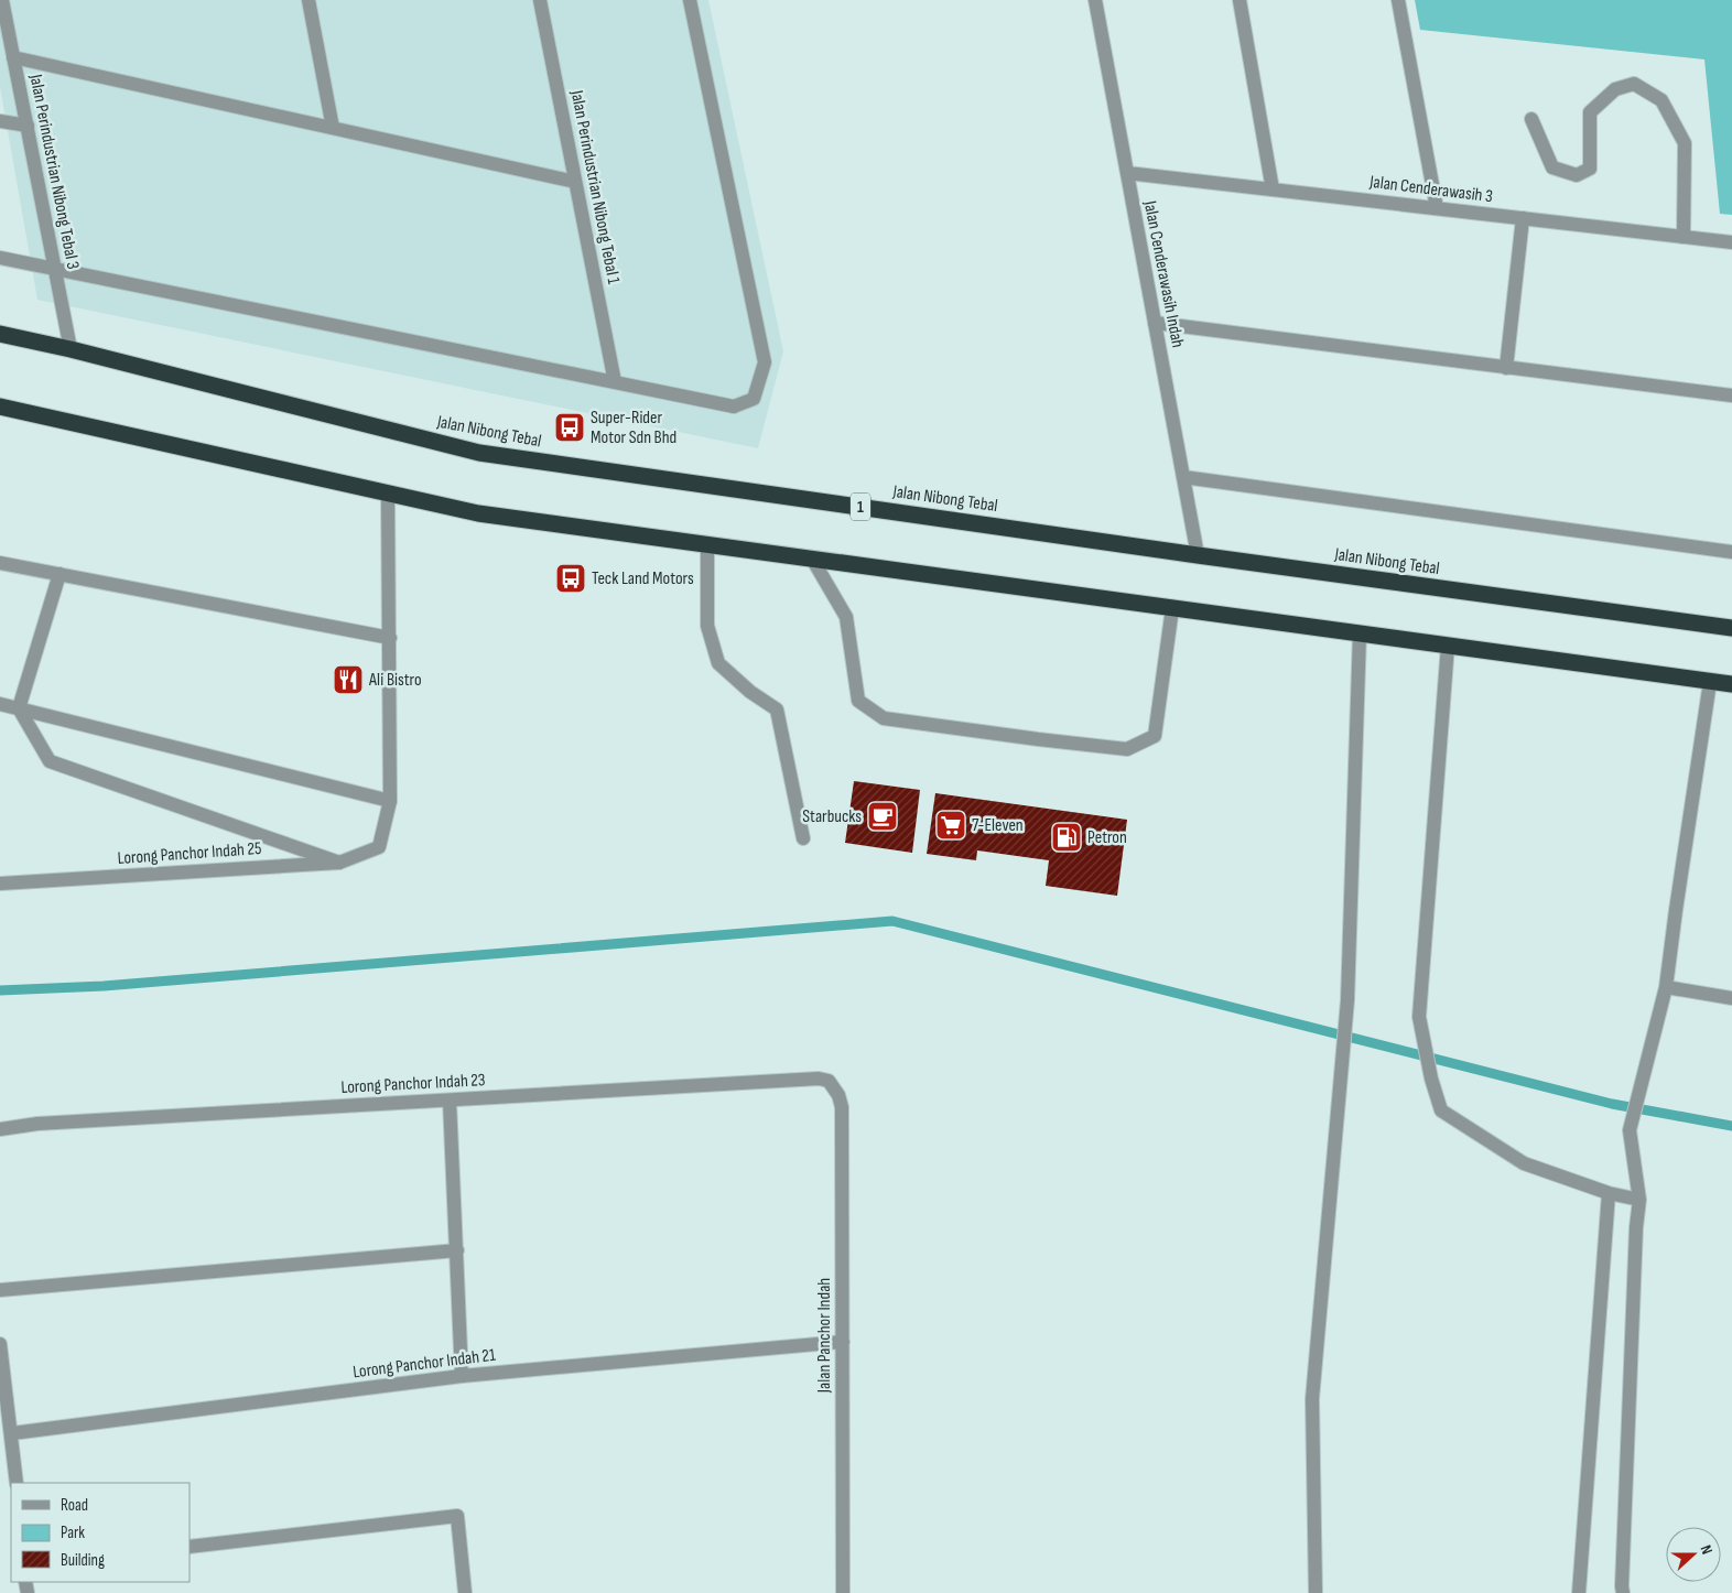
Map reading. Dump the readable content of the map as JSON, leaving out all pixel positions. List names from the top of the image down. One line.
{"streets":{"highway":["Jalan Nibong Tebal","1"],"street":["Jalan Perindustrian Nibong Tebal 3","Jalan Perindustrian Nibong Tebal 1","Jalan Cenderawasih 3","Jalan Cenderawasih Indah","Lorong Panchor Indah 25","Lorong Panchor Indah 23","Jalan Panchor Indah","Lorong Panchor Indah 21"]},"crossings":[["Jalan Perindustrian Nibong Tebal 3","Jalan Nibong Tebal"],["Jalan Cenderawasih 3","Jalan Cenderawasih Indah"],["Jalan Cenderawasih Indah","Jalan Nibong Tebal"],["Lorong Panchor Indah 23","Jalan Panchor Indah"],["Jalan Panchor Indah","Lorong Panchor Indah 21"]],"places":{"bus stop":["Super-Rider Motor Sdn Bhd","Teck Land Motors"],"restaurant":["Ali Bistro"],"cafe":["Starbucks"],"supermarket":["7-Eleven"],"fuel station":["Petron"]},"legend":["Road","Park","Building"],"north":"right"}
